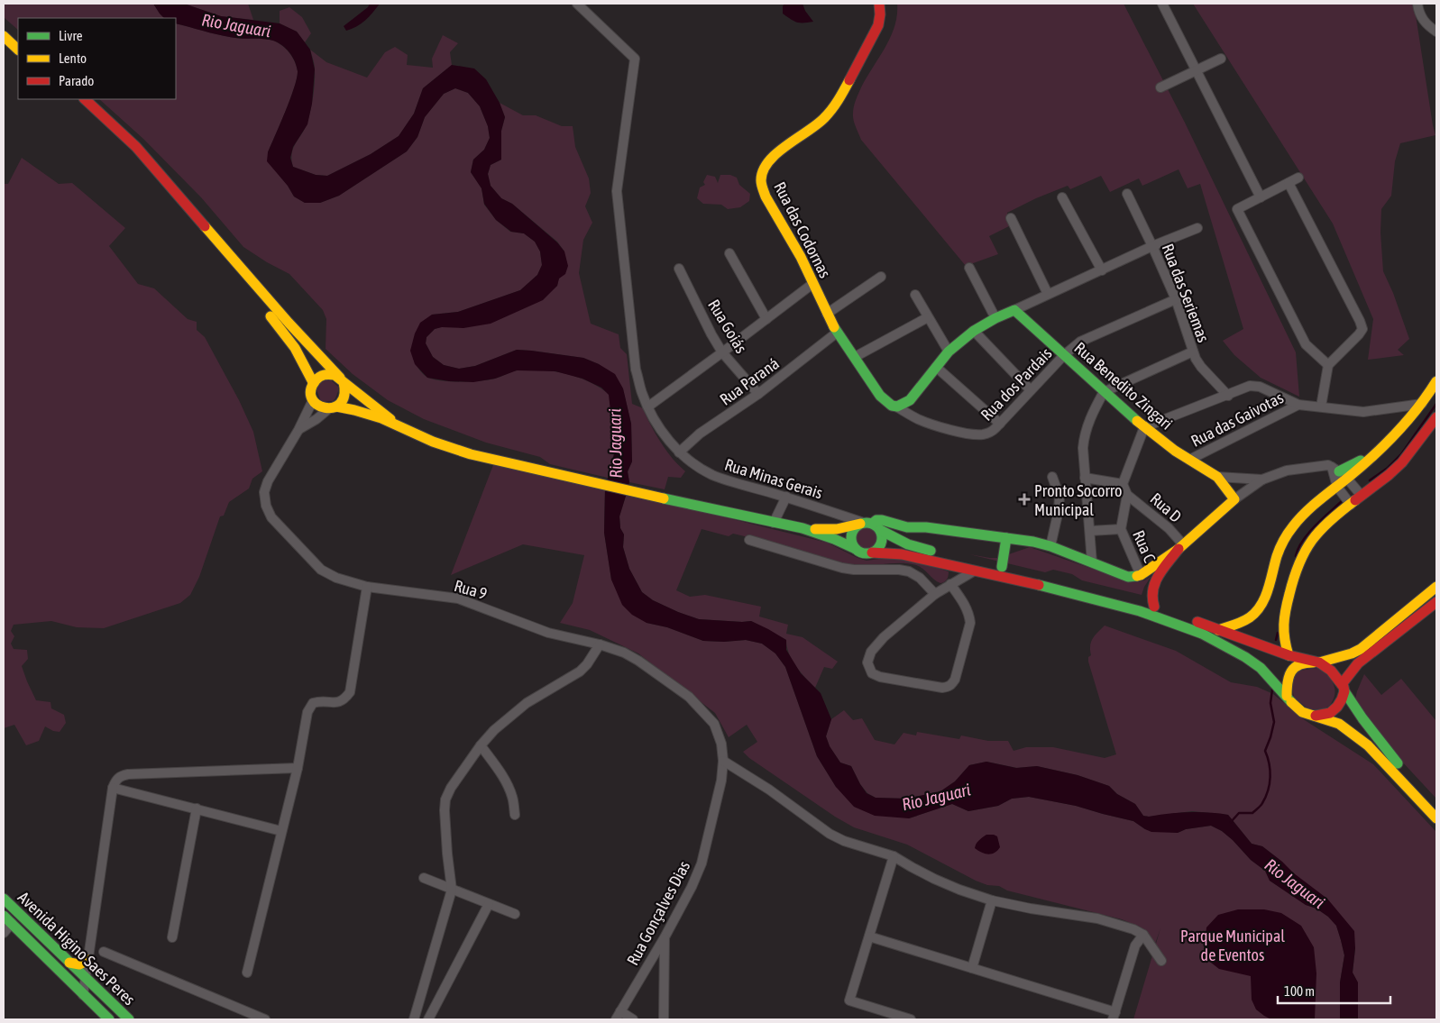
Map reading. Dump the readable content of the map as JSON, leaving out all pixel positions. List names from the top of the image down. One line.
{"streets":{"main road":["Rua das Codornas","Rua Benedito Zingari","Avenida Higino Saes Peres"],"street":["Rua das Seriemas","Rua Goiás","Rua Paraná","Rua dos Pardais","Rua das Gaivotas","Rua Minas Gerais","Rua D","Rua C","Rua 9","Rua Gonçalves Dias"]},"crossings":[["Rua das Codornas","Rua Paraná"],["Rua das Codornas","Rua dos Pardais"],["Rua das Seriemas","Rua dos Pardais"],["Rua Goiás","Rua Paraná"],["Rua Paraná","Rua Minas Gerais"],["Rua dos Pardais","Rua Benedito Zingari"],["Rua Benedito Zingari","Rua das Gaivotas"],["Rua D","Rua C"],["Rua 9","Rua Gonçalves Dias"]],"water":["Rio Jaguari"],"parks":["Parque Municipal de Eventos"],"places":{"health":["Pronto Socorro Municipal"]},"legend":["Livre","Lento","Parado"],"scale_bar":"100 m"}
